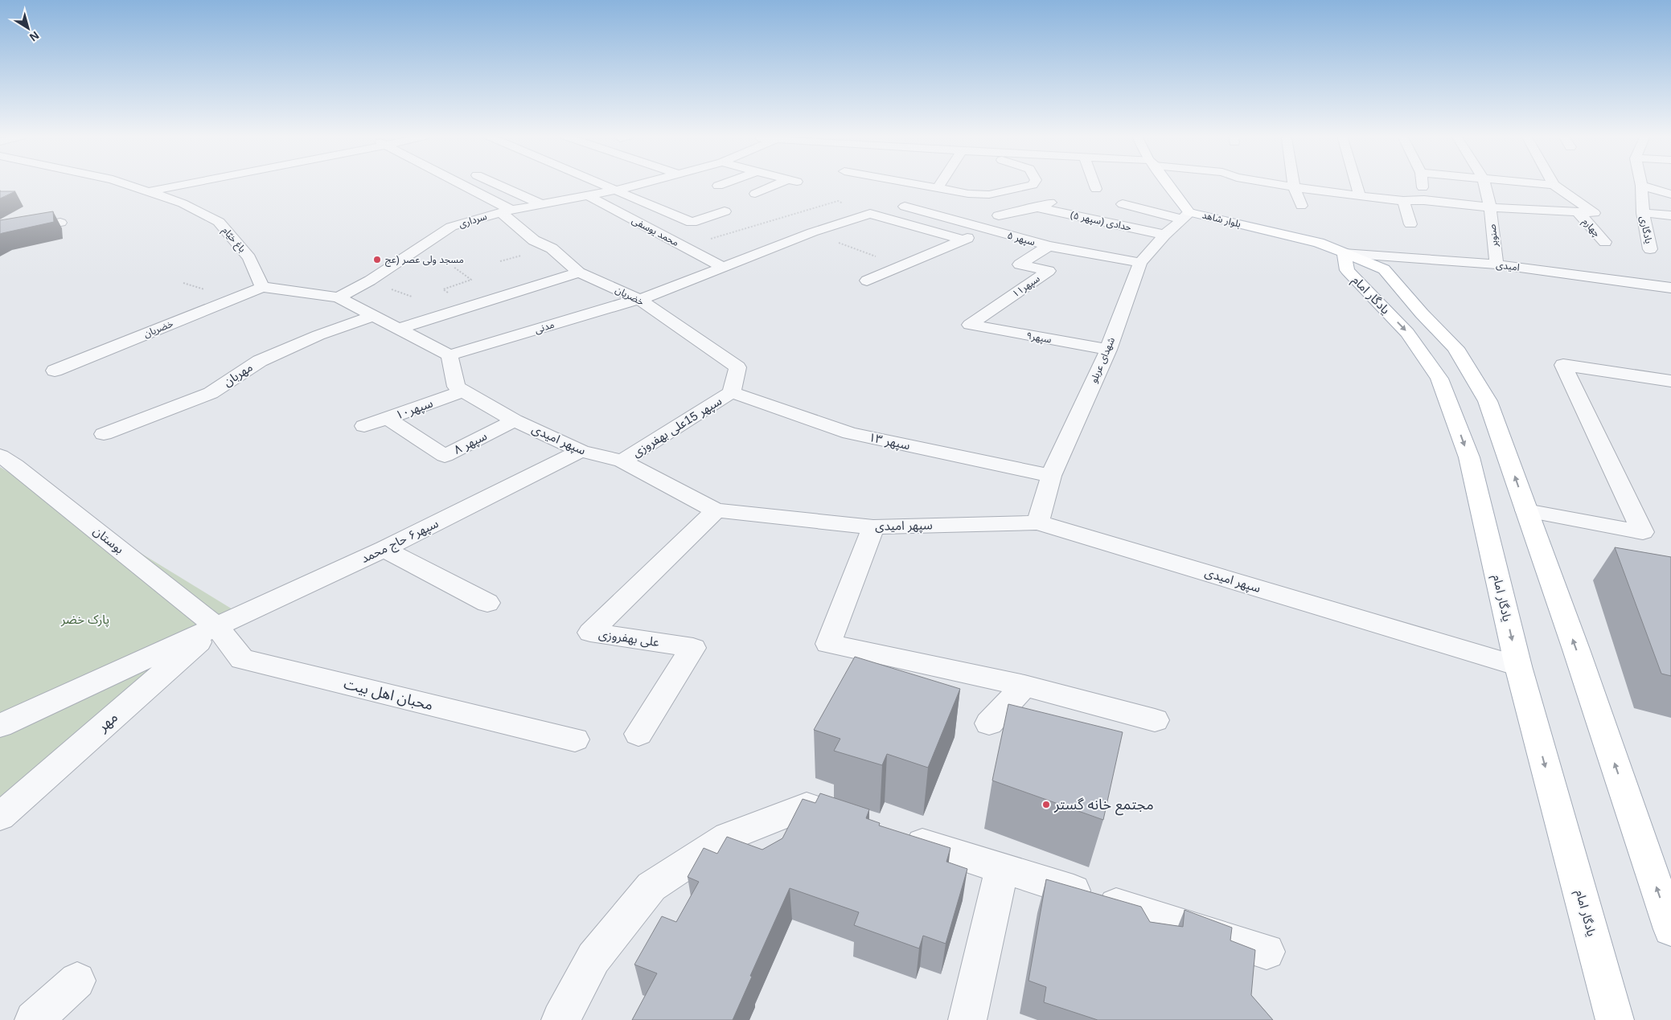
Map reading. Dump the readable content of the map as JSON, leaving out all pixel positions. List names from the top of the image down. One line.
{"streets":{"main road":["بلوار شاهد","یادگار امام"],"street":["سرداری","حدادی (سپهر ۵)","چهارم","یادگاری","محمد یوسفی","صنوبر","سپهر ۵","باغ خیّام","امیدی","سپهر۱۱","خضریان","مدنی","سپهر۹","شهدای عربلو","مهربان","سپهر۱۰","سپهر 15علی بهفروزی","سپهر امیدی","سپهر ۱۳","سپهر ۸","بوستان","سپهر۶ حاج محمد","علی بهفروزی","محبان اهل بیت","مهر"]},"crossings":[["بلوار شاهد","امیدی"],["بلوار شاهد","یادگار امام"],["بلوار شاهد","شهدای عربلو"],["سرداری","محمد یوسفی"],["سرداری","خضریان"],["حدادی (سپهر ۵)","شهدای عربلو"],["محمد یوسفی","مدنی"],["صنوبر","امیدی"],["سپهر ۵","سپهر۱۱"],["سپهر ۵","شهدای عربلو"],["باغ خیّام","خضریان"],["امیدی","یادگار امام"],["سپهر۱۱","سپهر۹"],["یادگار امام","سپهر امیدی"],["خضریان","مدنی"],["خضریان","سپهر 15علی بهفروزی"],["خضریان","سپهر ۱۳"],["سپهر۹","شهدای عربلو"],["شهدای عربلو","سپهر امیدی"],["شهدای عربلو","سپهر ۱۳"],["سپهر۱۰","سپهر امیدی"],["سپهر۱۰","سپهر ۸"],["سپهر 15علی بهفروزی","سپهر امیدی"],["سپهر 15علی بهفروزی","سپهر ۱۳"],["سپهر امیدی","سپهر ۸"],["سپهر امیدی","سپهر۶ حاج محمد"],["سپهر امیدی","علی بهفروزی"],["بوستان","سپهر۶ حاج محمد"],["بوستان","محبان اهل بیت"],["بوستان","مهر"],["سپهر۶ حاج محمد","محبان اهل بیت"],["سپهر۶ حاج محمد","مهر"],["محبان اهل بیت","مهر"]],"parks":["پارک خضر"],"places":["مسجد ولی عصر (عج","مجتمع خانه گستر"],"north":"bottom right"}
